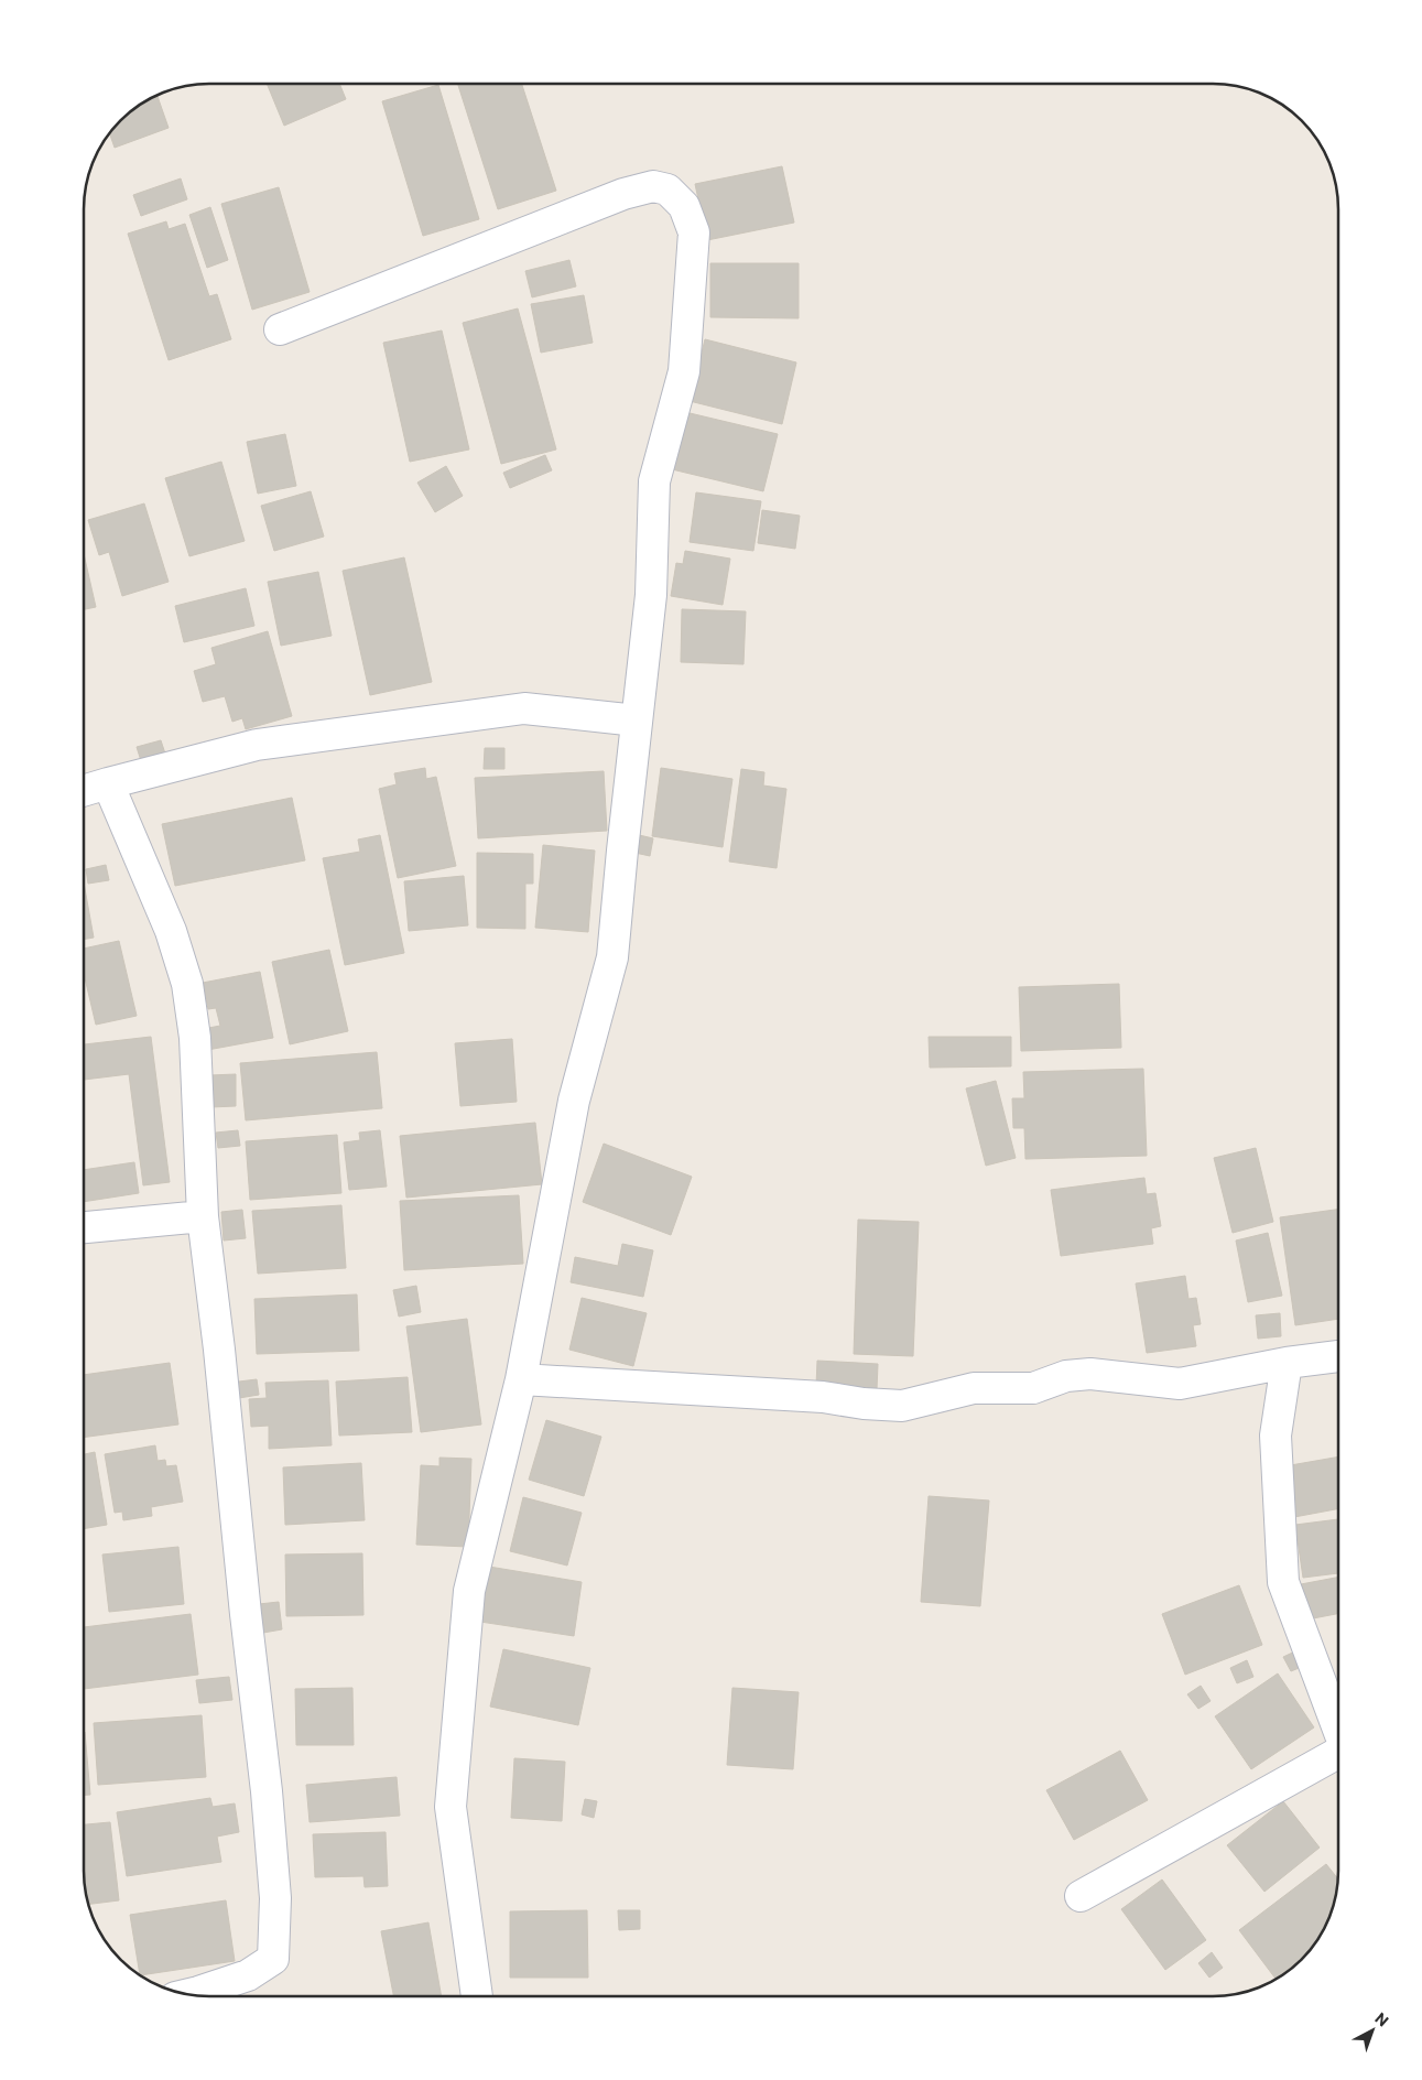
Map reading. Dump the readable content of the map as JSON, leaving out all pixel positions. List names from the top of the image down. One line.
{"north":"top right"}
